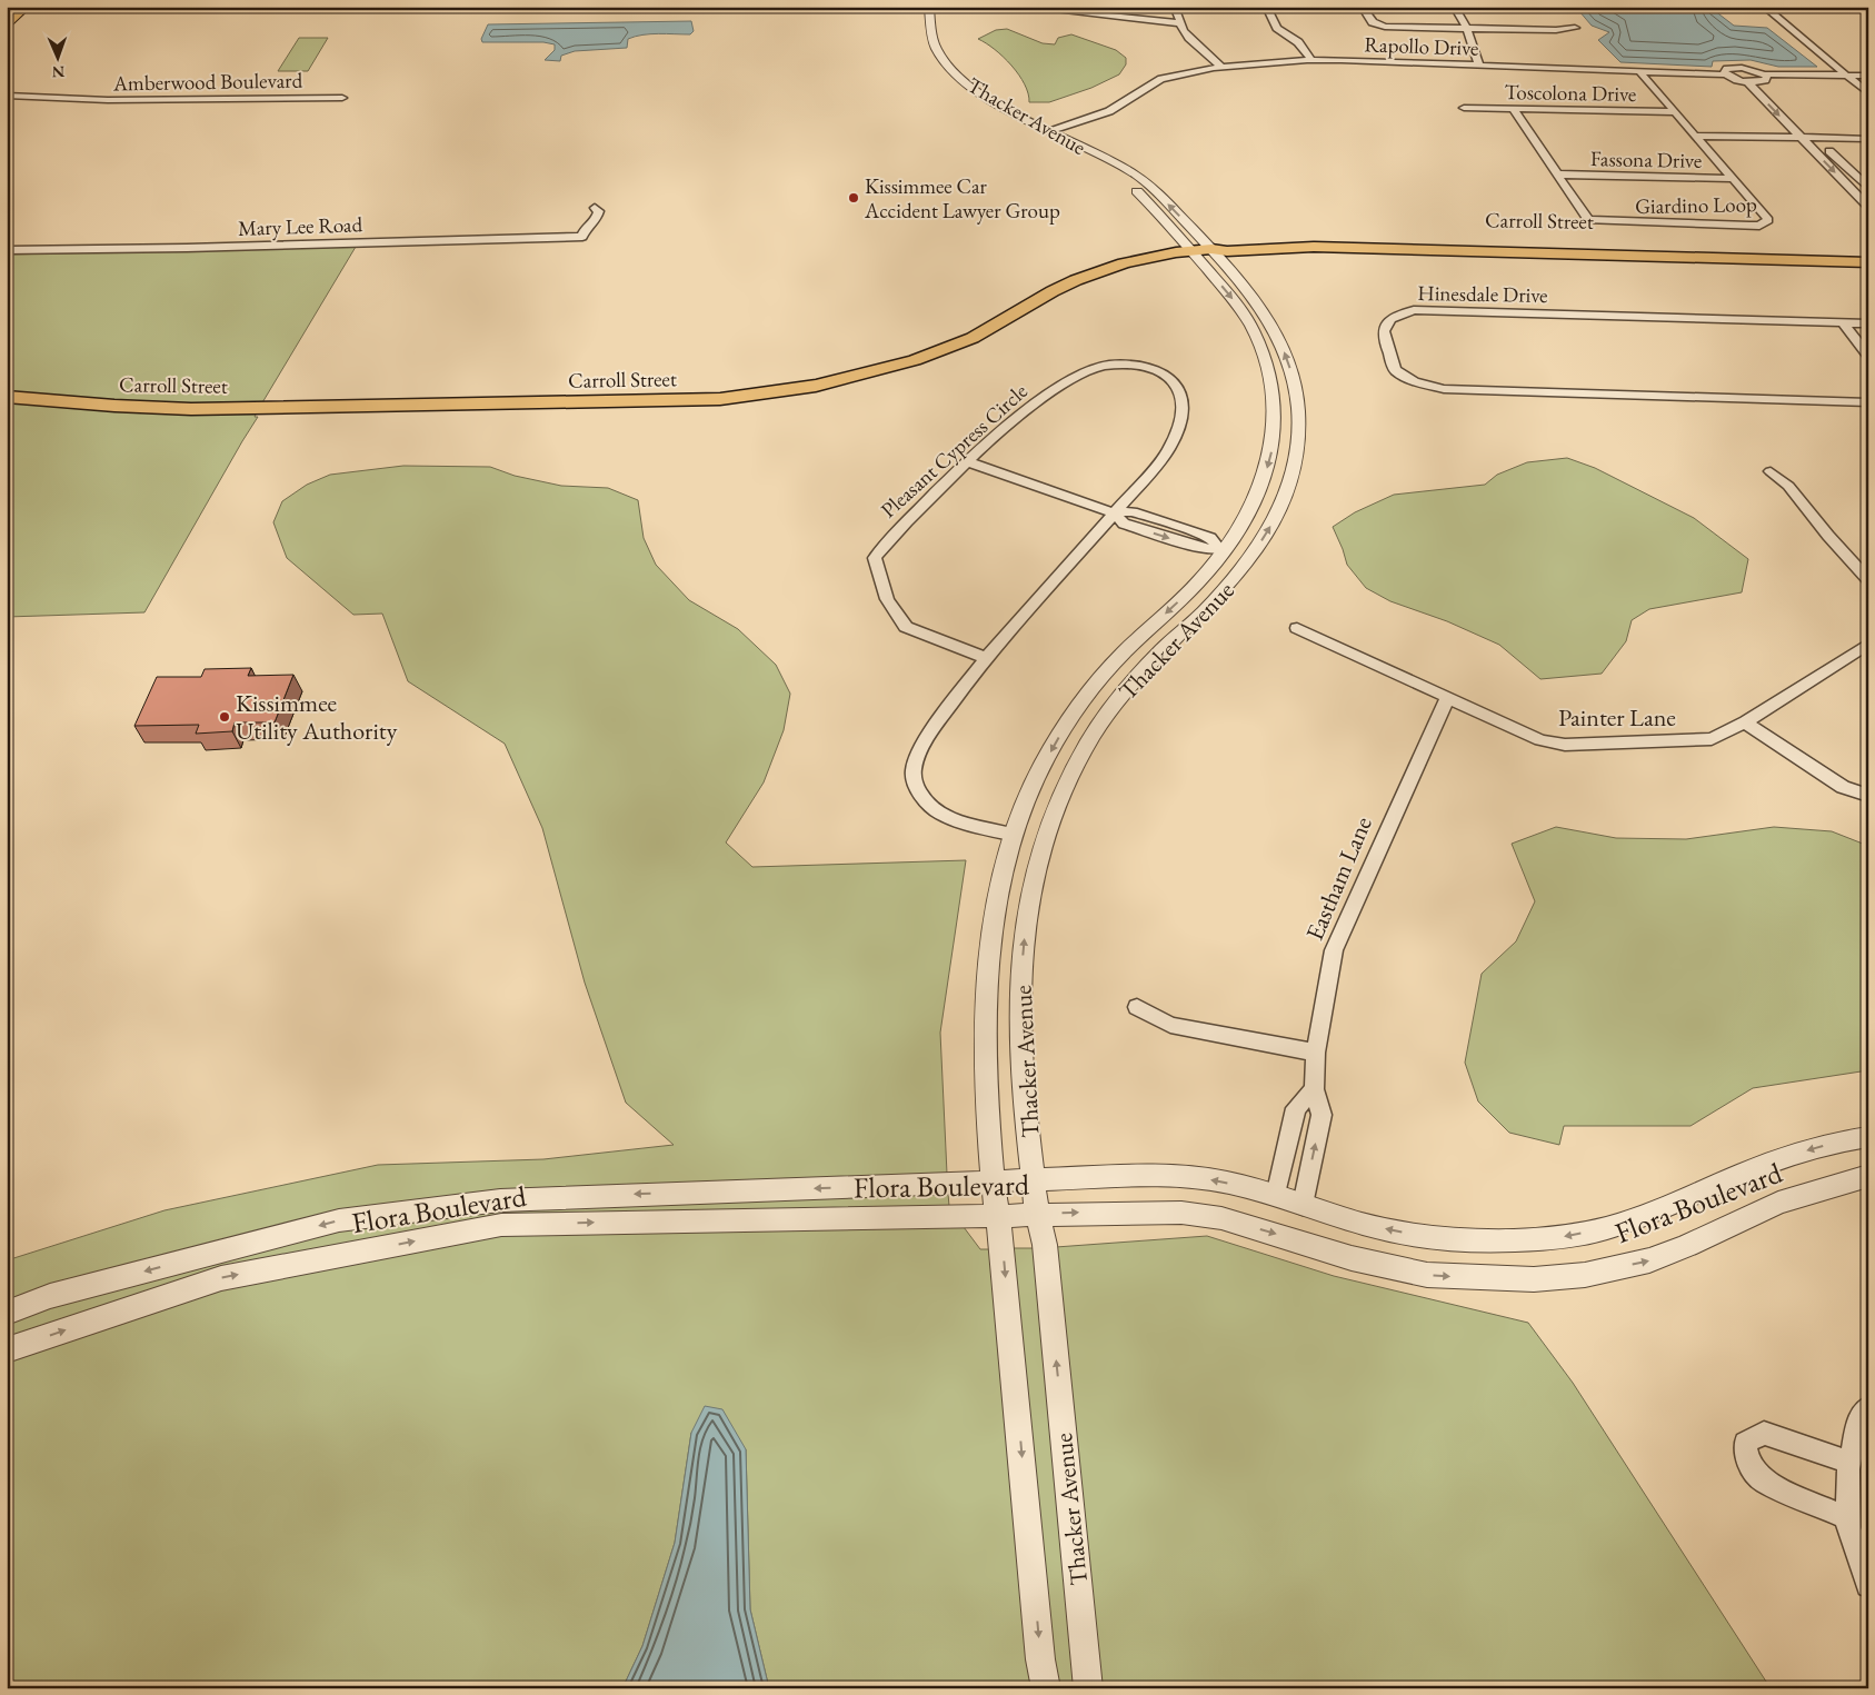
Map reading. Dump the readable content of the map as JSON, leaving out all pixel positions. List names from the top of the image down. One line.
{"streets":{"main road":["Carroll Street"],"street":["Rapollo Drive","Amberwood Boulevard","Toscolona Drive","Thacker Avenue","Fassona Drive","Giardino Loop","Mary Lee Road","Hinesdale Drive","Pleasant Cypress Circle","Painter Lane","Eastham Lane","Flora Boulevard"]},"crossings":[["Rapollo Drive","Thacker Avenue"],["Rapollo Drive","Giardino Loop"],["Toscolona Drive","Giardino Loop"],["Thacker Avenue","Carroll Street"],["Thacker Avenue","Pleasant Cypress Circle"],["Thacker Avenue","Flora Boulevard"],["Fassona Drive","Giardino Loop"],["Painter Lane","Eastham Lane"],["Eastham Lane","Flora Boulevard"]],"places":["Kissimmee Car Accident Lawyer Group","Kissimmee Utility Authority"],"north":"bottom"}
